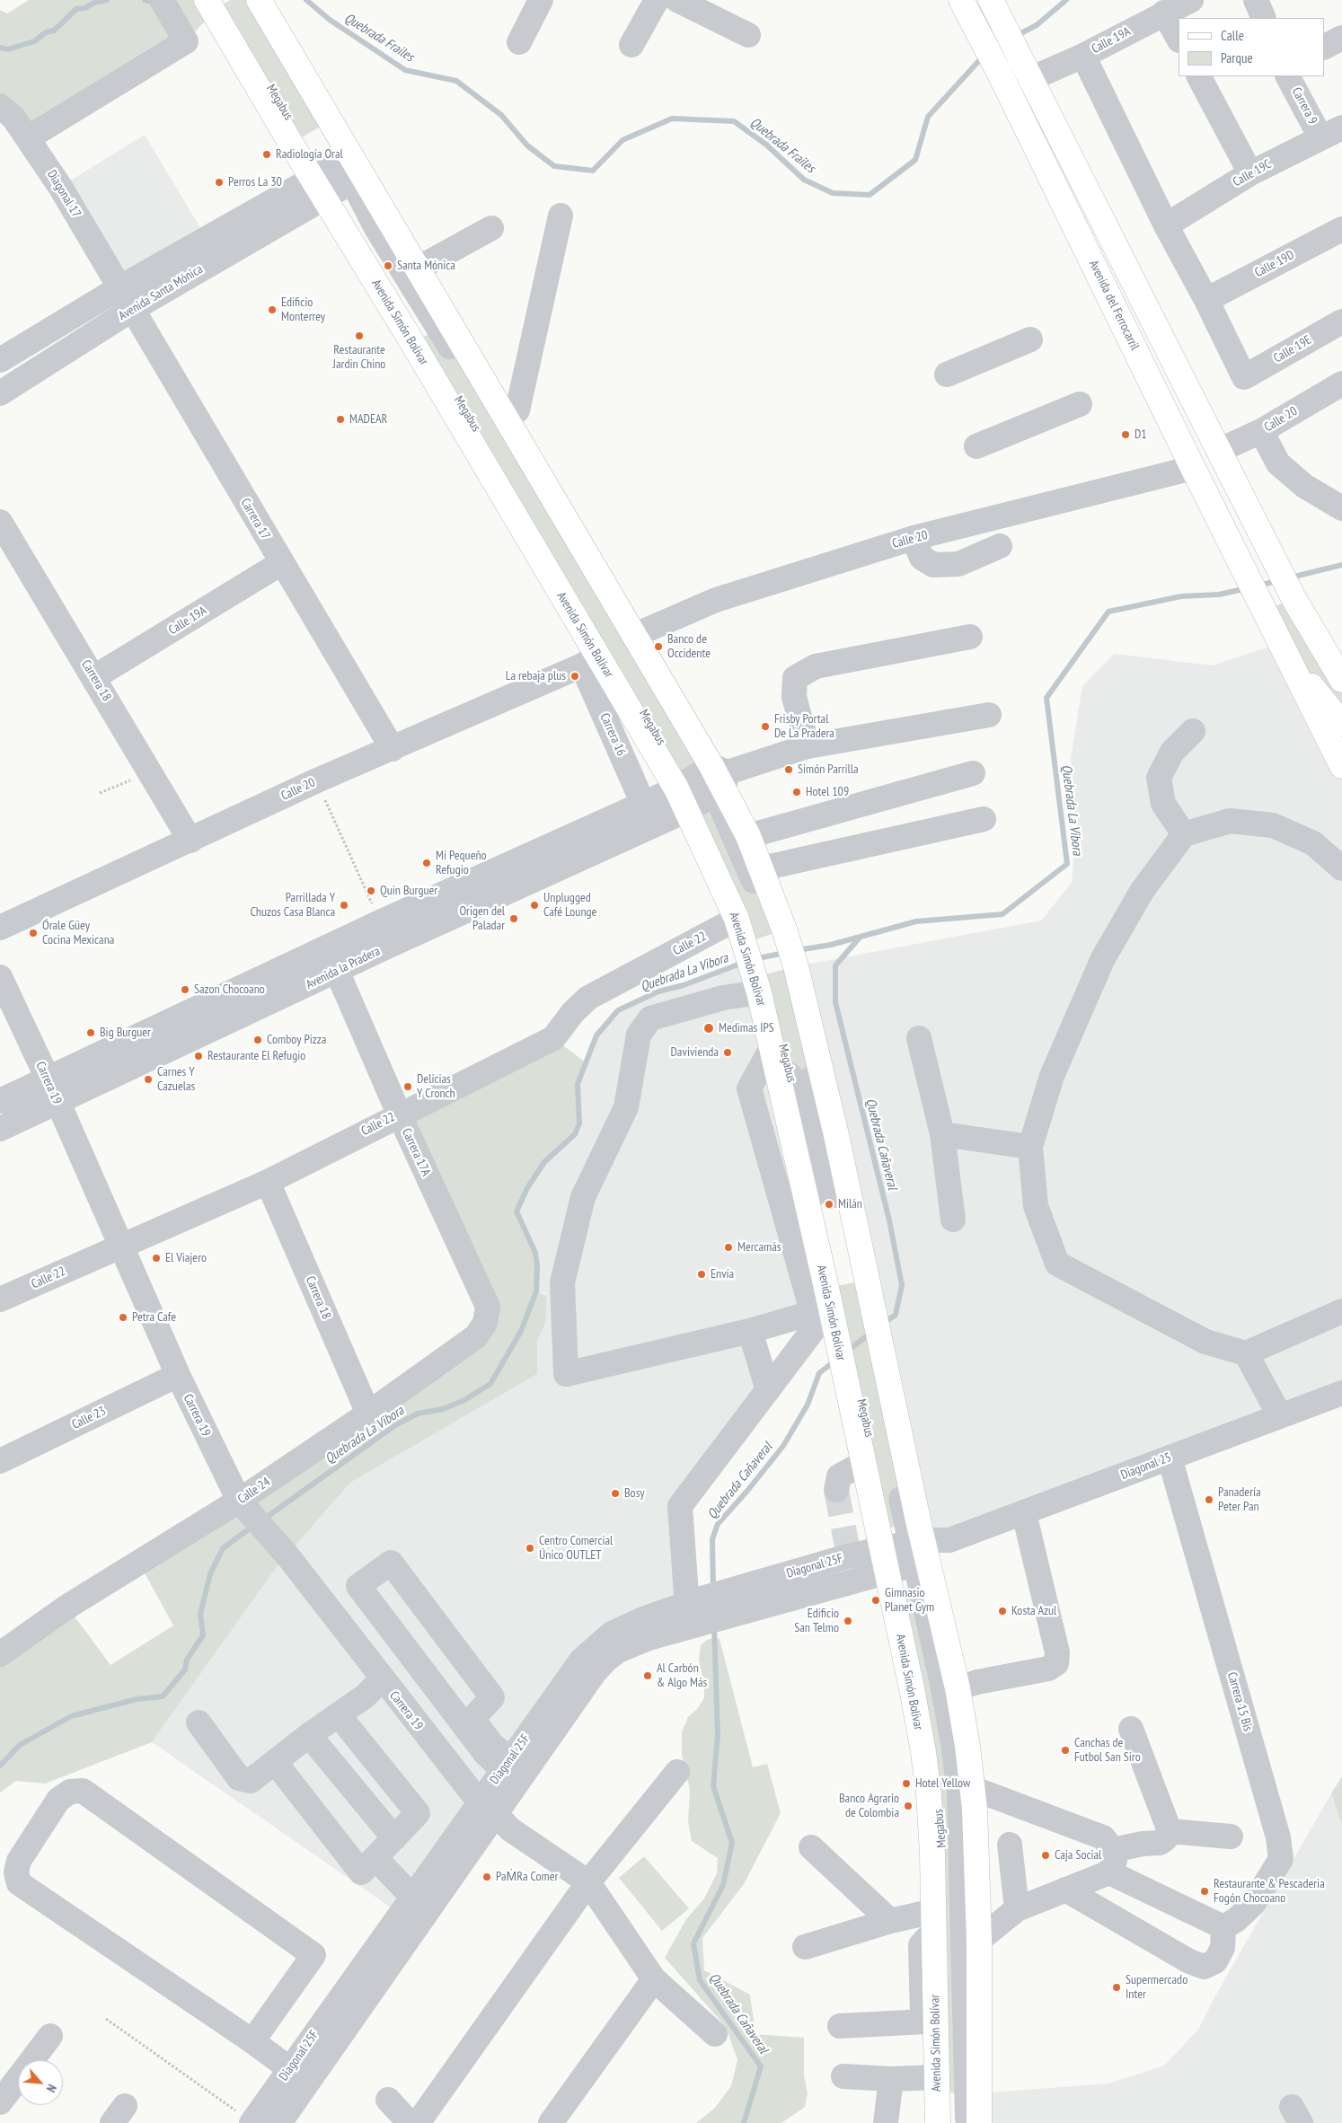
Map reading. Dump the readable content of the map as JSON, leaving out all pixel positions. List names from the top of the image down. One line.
{"streets":{"main road":["Avenida del Ferrocarril","Avenida Simón Bolívar"],"street":["Calle 19A","Megabus","Carrera 9","Calle 19C","Diagonal 17","Calle 19D","Avenida Santa Mónica","Calle 19E","Calle 20","Carrera 17","Carrera 18","Carrera 16","Calle 22","Avenida la Pradera","Carrera 19","Carrera 17A","Calle 23","Diagonal 25","Calle 24","Diagonal 25F","Carrera 15 Bis"]},"crossings":[["Calle 19A","Carrera 17"],["Calle 19A","Carrera 18"],["Megabus","Avenida Santa Mónica"],["Megabus","Avenida Simón Bolívar"],["Megabus","Avenida la Pradera"],["Megabus","Diagonal 25"],["Megabus","Diagonal 25F"],["Carrera 9","Calle 19C"],["Diagonal 17","Avenida Santa Mónica"],["Diagonal 17","Carrera 17"],["Calle 19D","Calle 19E"],["Avenida Santa Mónica","Avenida Simón Bolívar"],["Avenida Santa Mónica","Carrera 17"],["Avenida del Ferrocarril","Calle 20"],["Avenida Simón Bolívar","Calle 20"],["Avenida Simón Bolívar","Carrera 16"],["Avenida Simón Bolívar","Calle 22"],["Avenida Simón Bolívar","Avenida la Pradera"],["Avenida Simón Bolívar","Diagonal 25"],["Avenida Simón Bolívar","Diagonal 25F"],["Calle 20","Carrera 17"],["Calle 20","Carrera 18"],["Calle 20","Carrera 16"],["Carrera 18","Calle 22"],["Carrera 18","Calle 24"],["Carrera 16","Avenida la Pradera"],["Calle 22","Carrera 19"],["Calle 22","Carrera 17A"],["Avenida la Pradera","Carrera 19"],["Avenida la Pradera","Carrera 17A"],["Carrera 19","Calle 23"],["Carrera 19","Calle 24"],["Carrera 19","Diagonal 25F"],["Carrera 17A","Calle 24"],["Diagonal 25","Diagonal 25F"],["Diagonal 25","Carrera 15 Bis"]],"water":["Quebrada Frailes","Quebrada La Vibora","Quebrada Cañaveral"],"places":["Radiología Oral","Perros La 30","Santa Mónica","Edificio Monterrey","Restaurante Jardin Chino","MADEAR","D1","Banco de Occidente","La rebaja plus","Frisby Portal De La Pradera","Simón Parrilla","Hotel 109","Mi Pequeño Refugio","Quin Burguer","Parrillada Y Chuzos Casa Blanca","Unplugged Café Lounge","Origen del Paladar","Órale Güey Cocina Mexicana","Sazon Chocoano","Medimas IPS","Big Burguer","Comboy Pizza","Davivienda","Restaurante El Refugio","Carnes Y Cazuelas","Delicias Y Cronch","Milán","Mercamás","El Viajero","Envía","Petra Cafe","Bosy","Panadería Peter Pan","Centro Comercial Único OUTLET","Gimnasio Planet Gym","Kosta Azul","Edificio San Telmo","Al Carbón & Algo Más","Canchas de Futbol San Siro","Hotel Yellow","Banco Agrario de Colombia","Caja Social","PaṀRa Comer","Restaurante & Pescaderia Fogón Chocoano","Supermercado Inter"],"legend":["Calle","Parque"],"north":"bottom right"}
